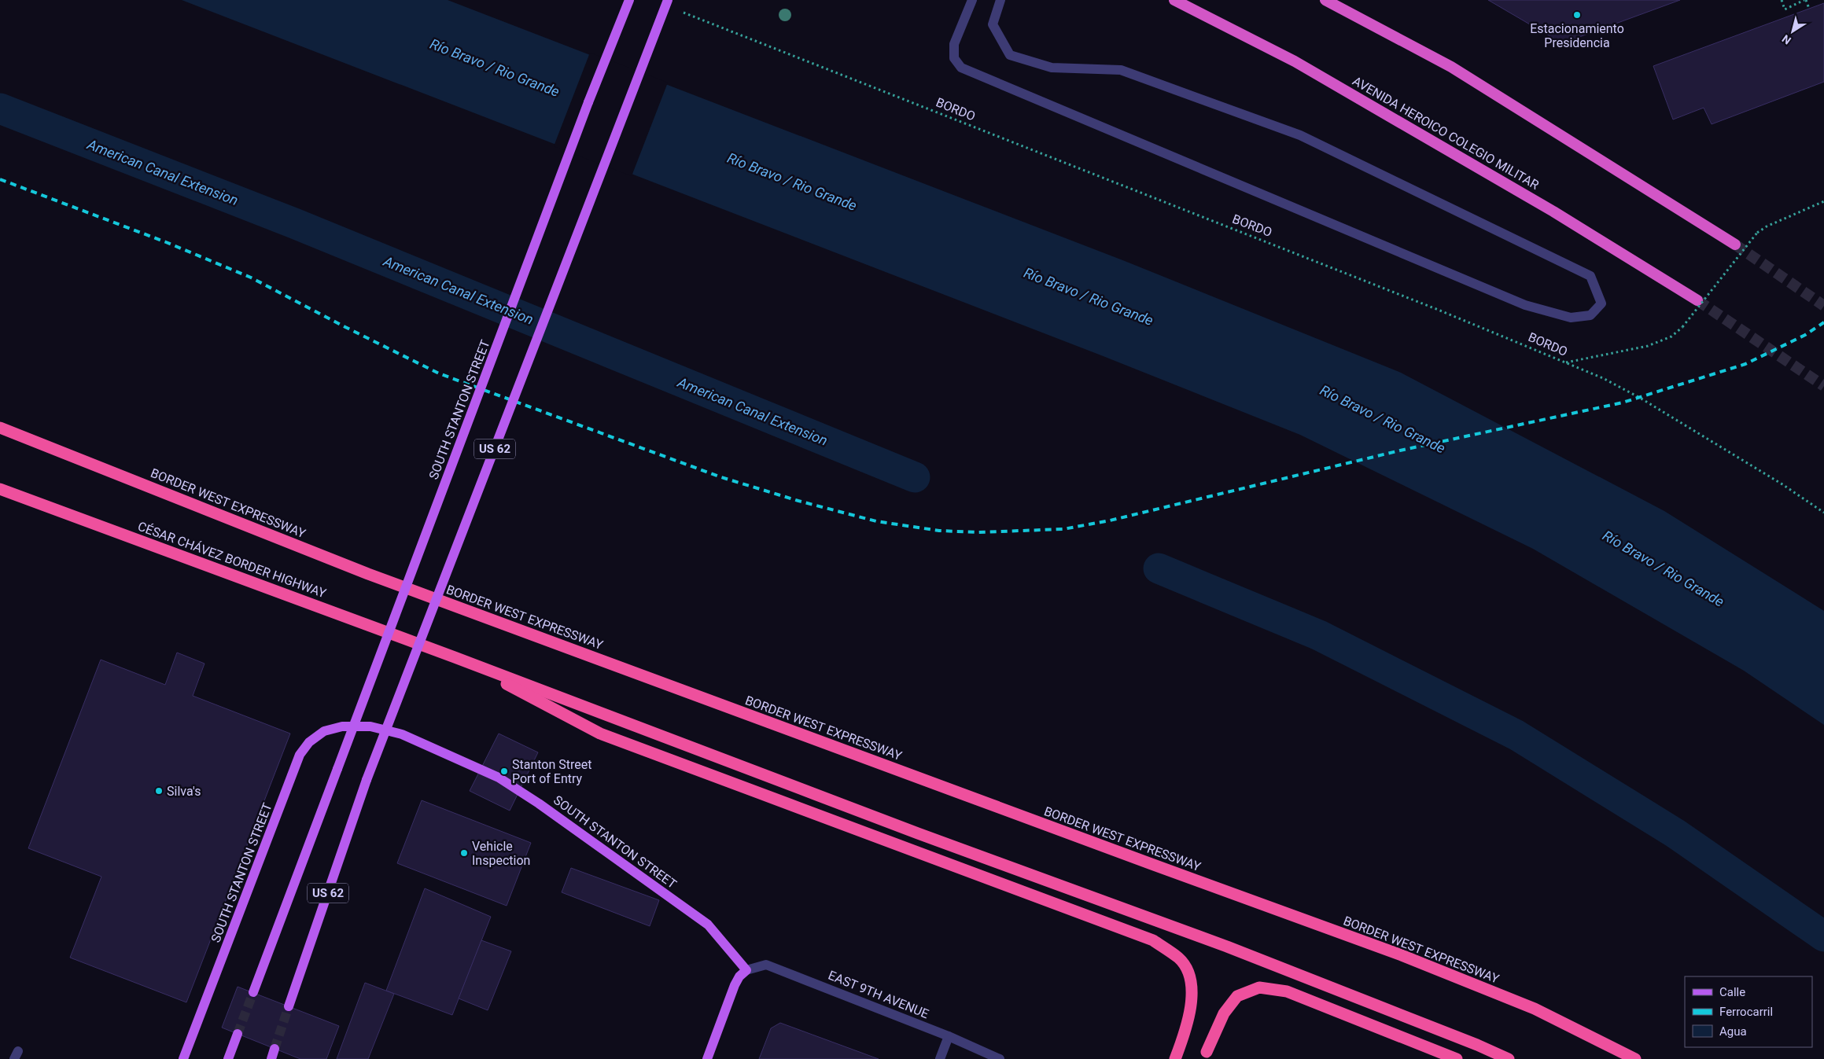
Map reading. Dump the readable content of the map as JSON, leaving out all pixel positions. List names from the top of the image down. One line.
{"streets":{"highway":["AVENIDA HEROICO COLEGIO MILITAR","BORDER WEST EXPRESSWAY","CÉSAR CHÁVEZ BORDER HIGHWAY"],"main road":["SOUTH STANTON STREET","US 62"],"street":["EAST 9TH AVENUE"],"path":["BORDO"]},"crossings":[["SOUTH STANTON STREET","EAST 9TH AVENUE"]],"water":["Río Bravo / Rio Grande","American Canal Extension"],"places":["Estacionamiento Presidencia","Stanton Street Port of Entry","Silva's","Vehicle Inspection"],"legend":["Calle","Ferrocarril","Agua"],"north":"bottom left"}
